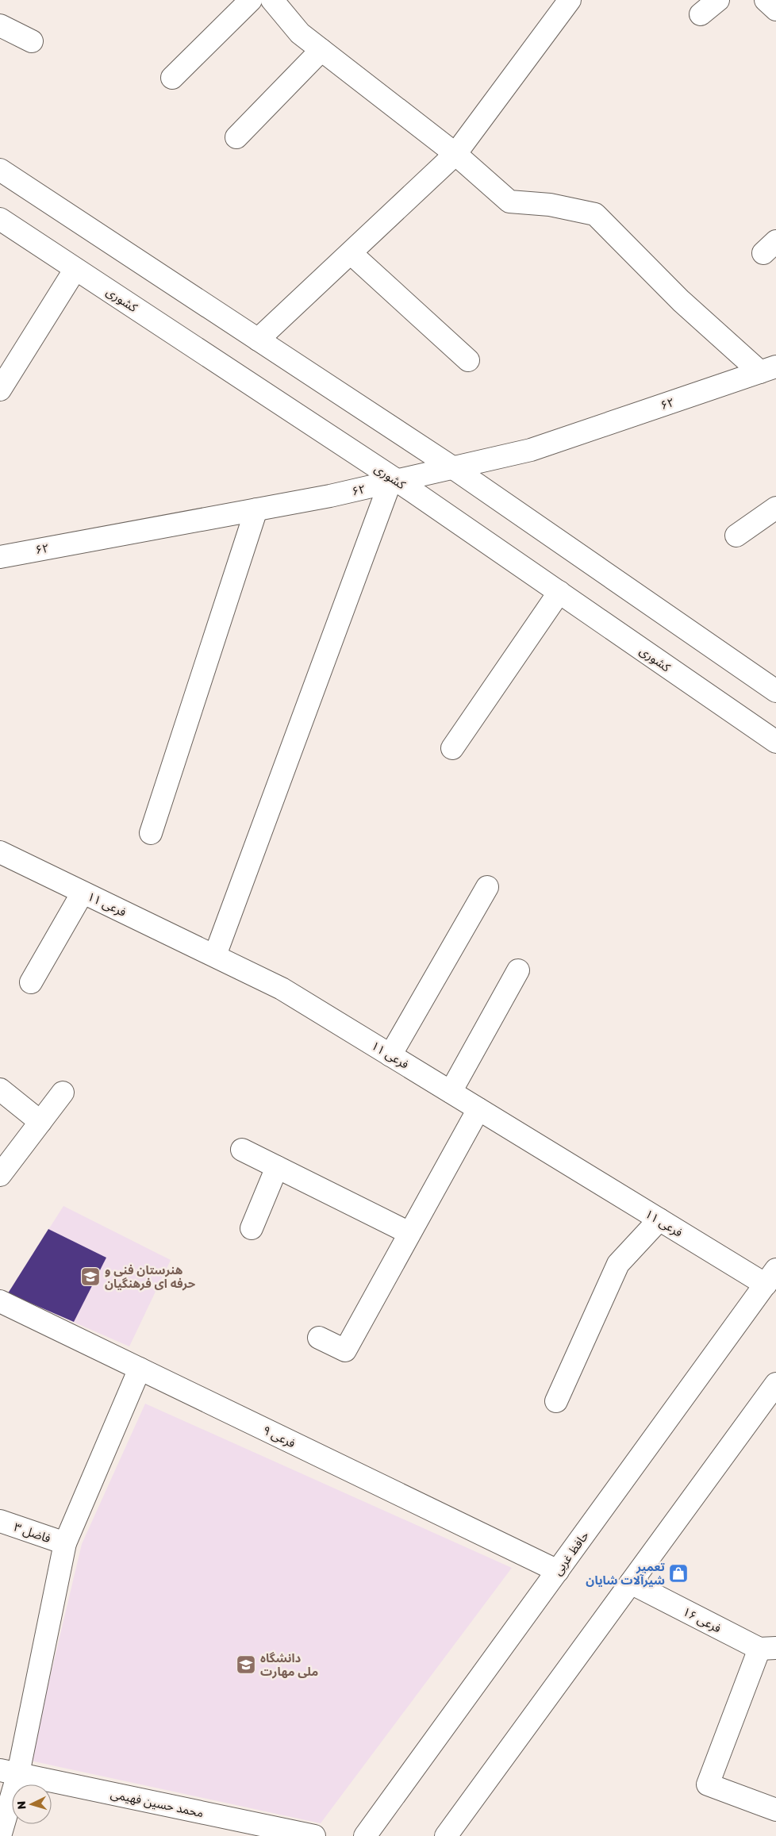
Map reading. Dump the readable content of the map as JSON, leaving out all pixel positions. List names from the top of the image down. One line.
{"streets":{"street":["کشوری","۶۲","فرعی ۱۱","فرعی ۹","فاضل ۳","حافظ غربی","فرعی ۱۶","محمد حسین فهیمی"]},"crossings":[["کشوری","۶۲"],["فرعی ۱۱","حافظ غربی"],["فرعی ۹","حافظ غربی"]],"places":{"school or university":["هنرستان فنی و حرفه ای فرهنگیان","دانشگاه ملی مهارت"],"shop":["تعمیر شیرآلات شایان"]},"north":"left"}
